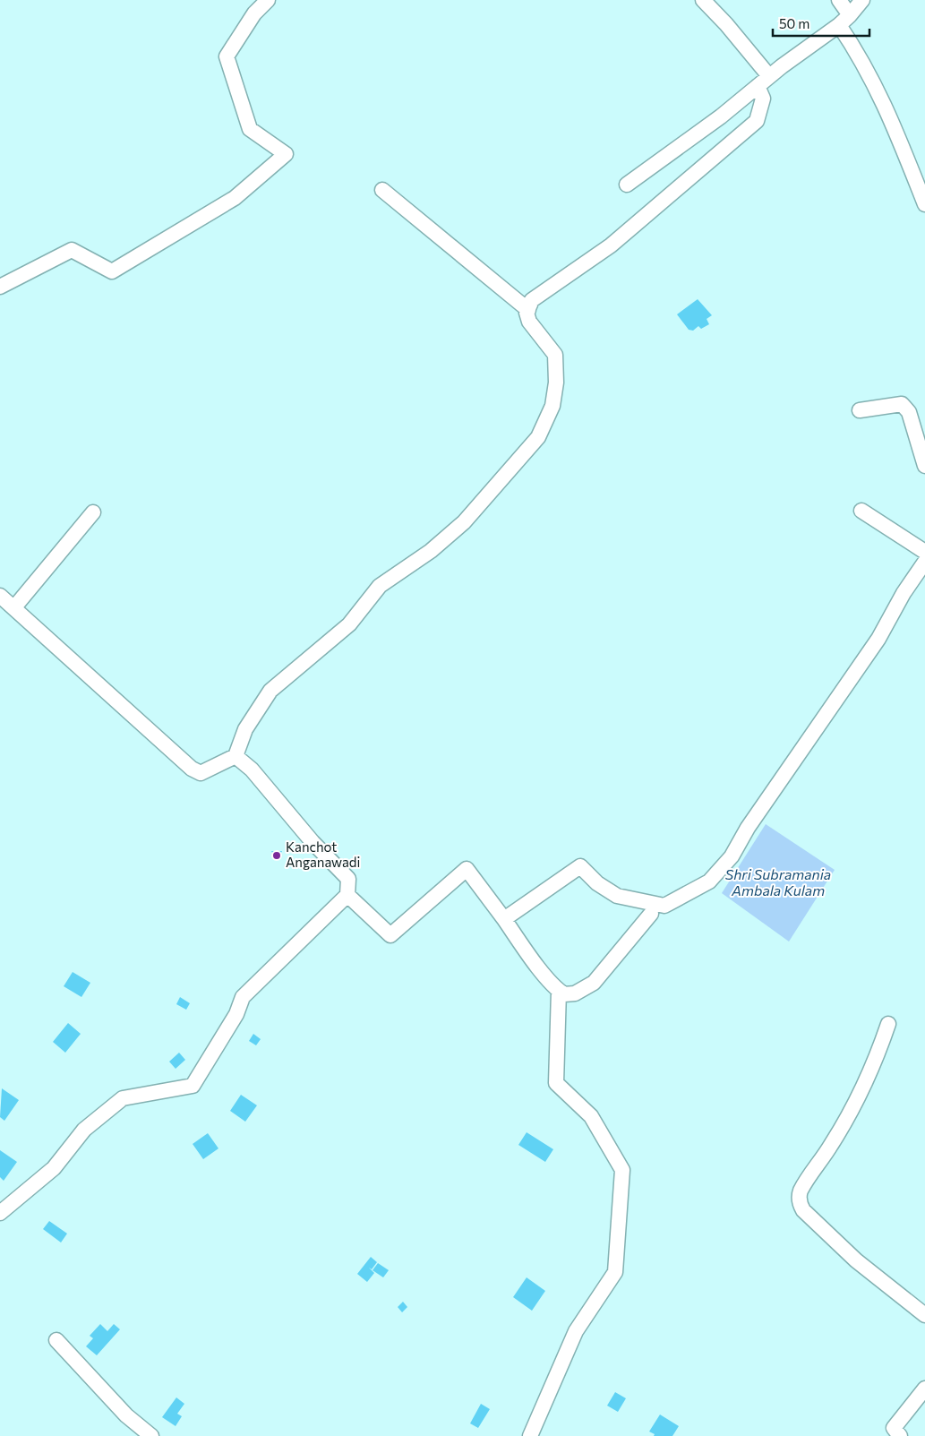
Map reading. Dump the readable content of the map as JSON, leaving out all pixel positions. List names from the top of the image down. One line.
{"water":["Shri Subramania Ambala Kulam"],"places":["Kanchot Anganawadi"],"scale_bar":"50 m"}
